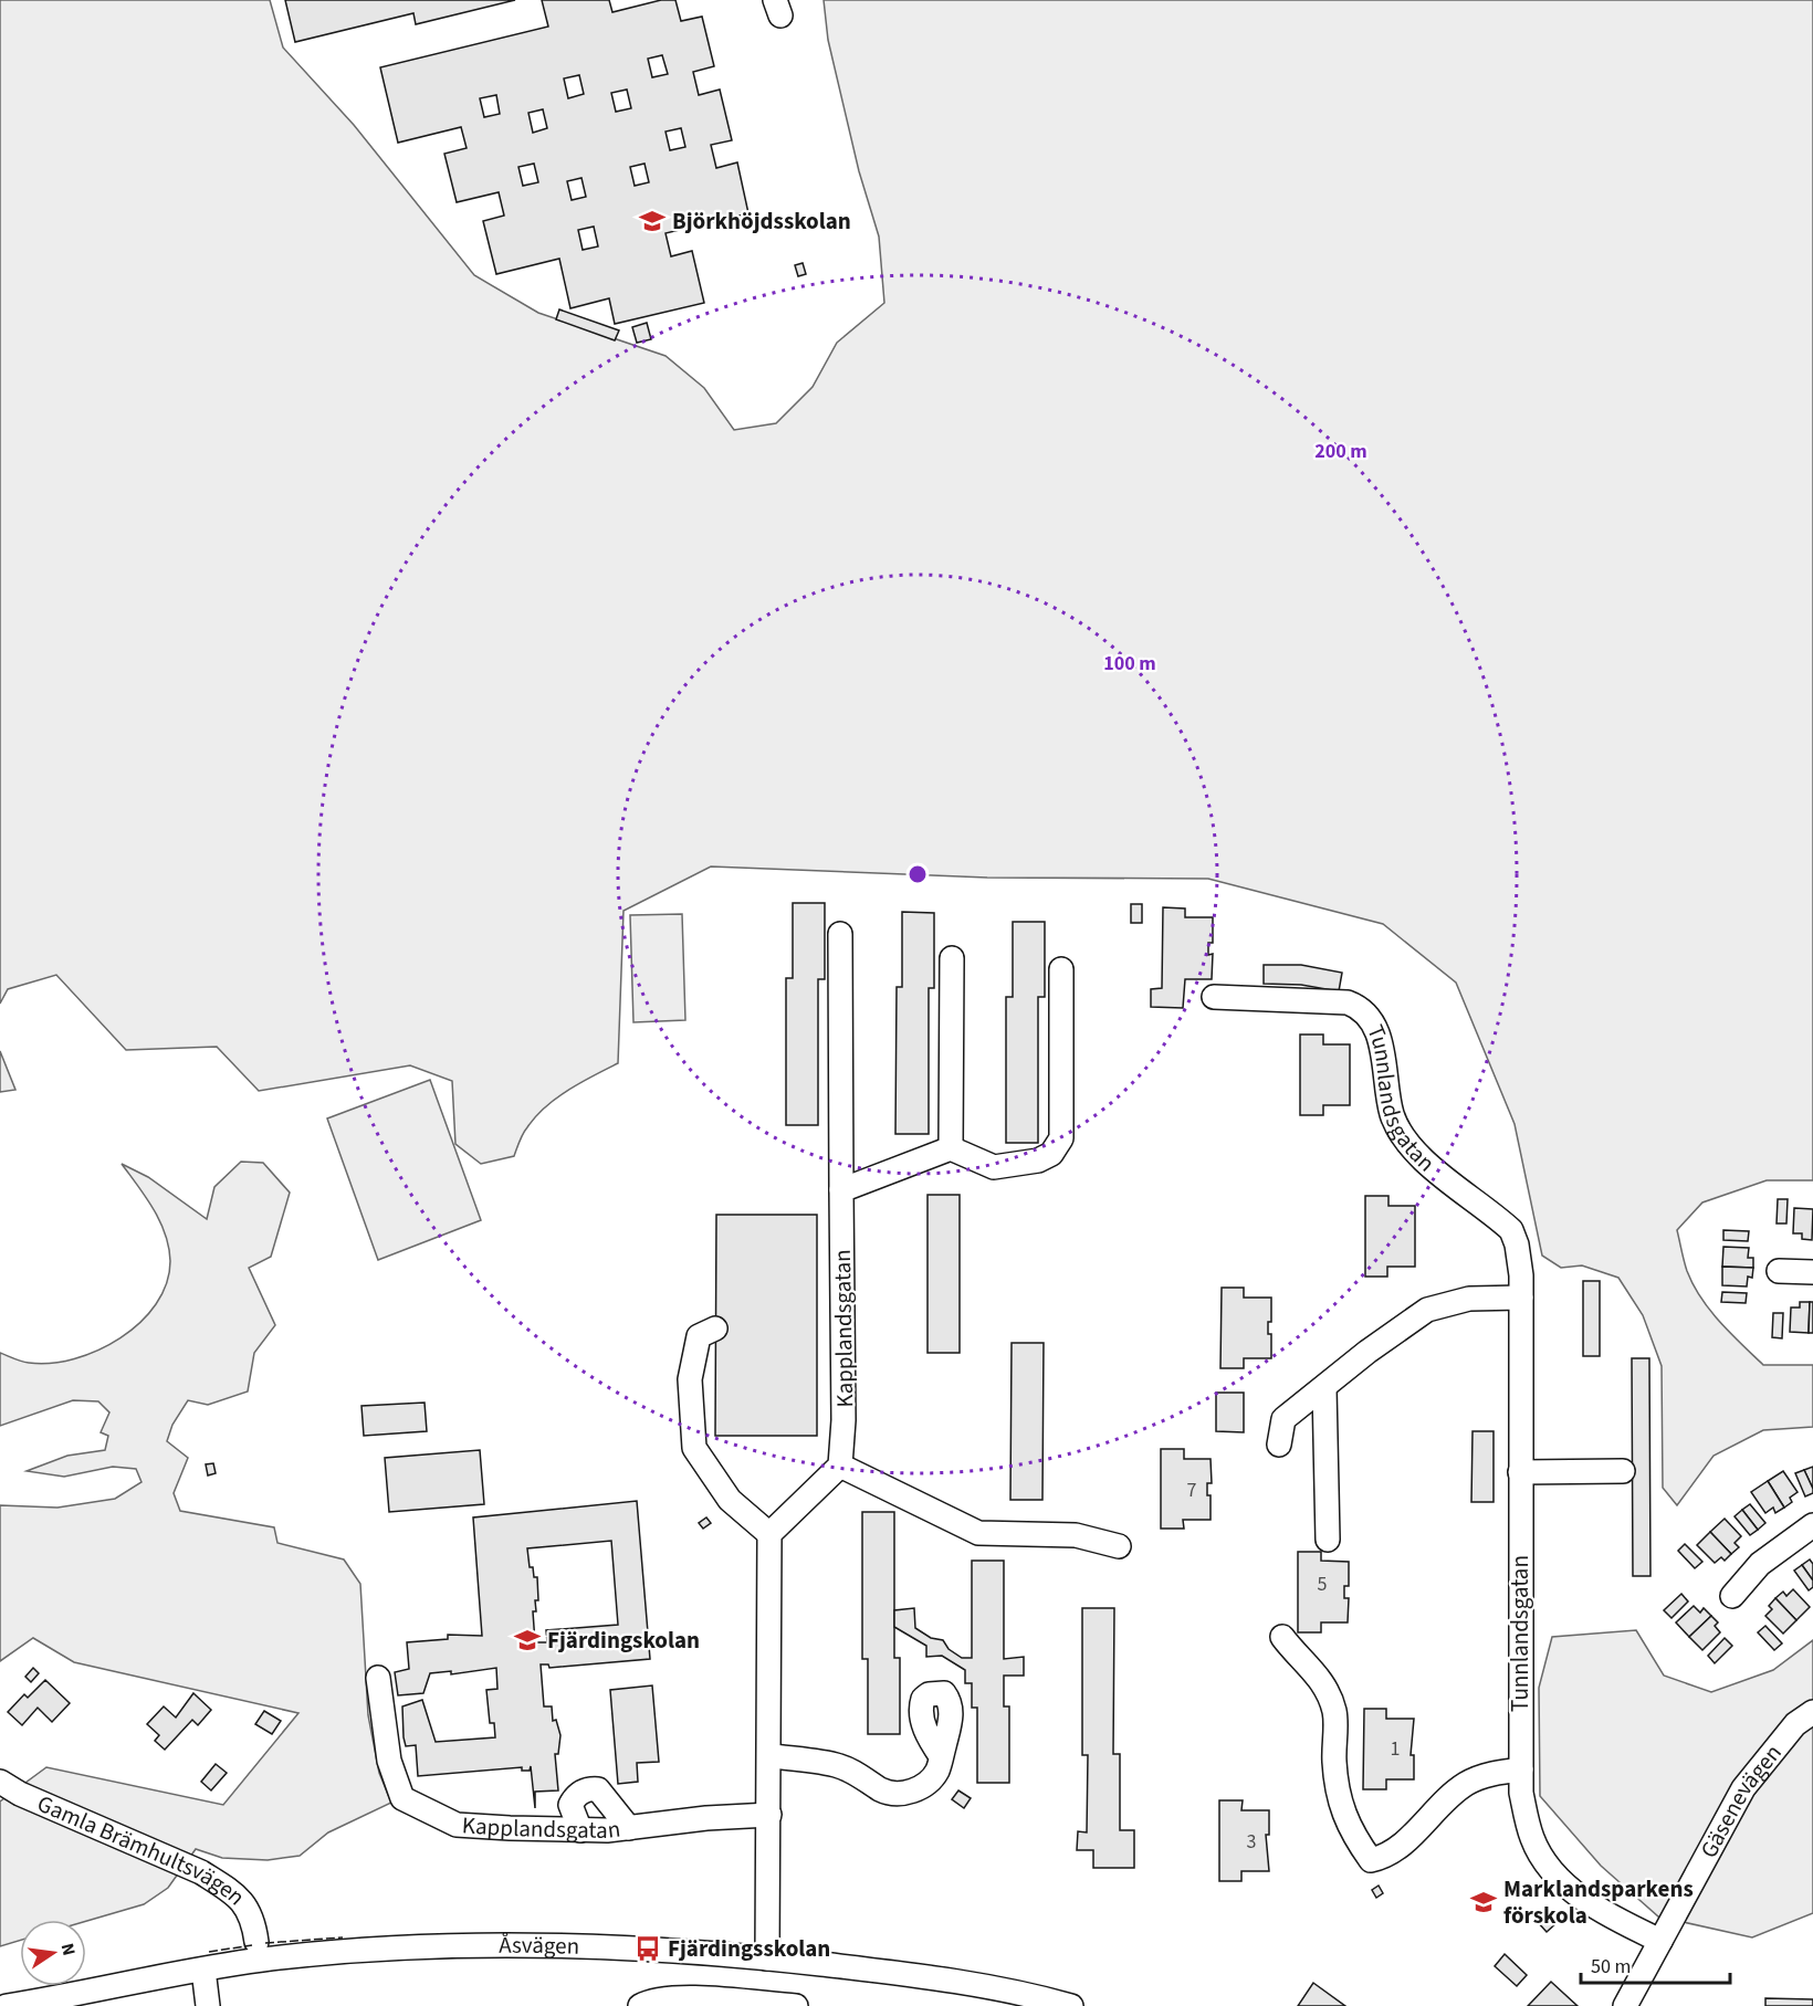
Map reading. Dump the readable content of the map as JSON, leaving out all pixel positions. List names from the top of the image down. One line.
{"streets":{"street":["Tunnlandsgatan","Kapplandsgatan","Gäsenevägen","Gamla Brämhultsvägen","Åsvägen"]},"crossings":[["Tunnlandsgatan","Gäsenevägen"]],"places":{"school or university":["Björkhöjdsskolan","Fjärdingskolan","Marklandsparkens förskola"],"bus stop":["Fjärdingsskolan"]},"house_numbers":["7","5","1","3"],"scale_bar":"50 m","north":"right","rings":["200 m","100 m"]}
